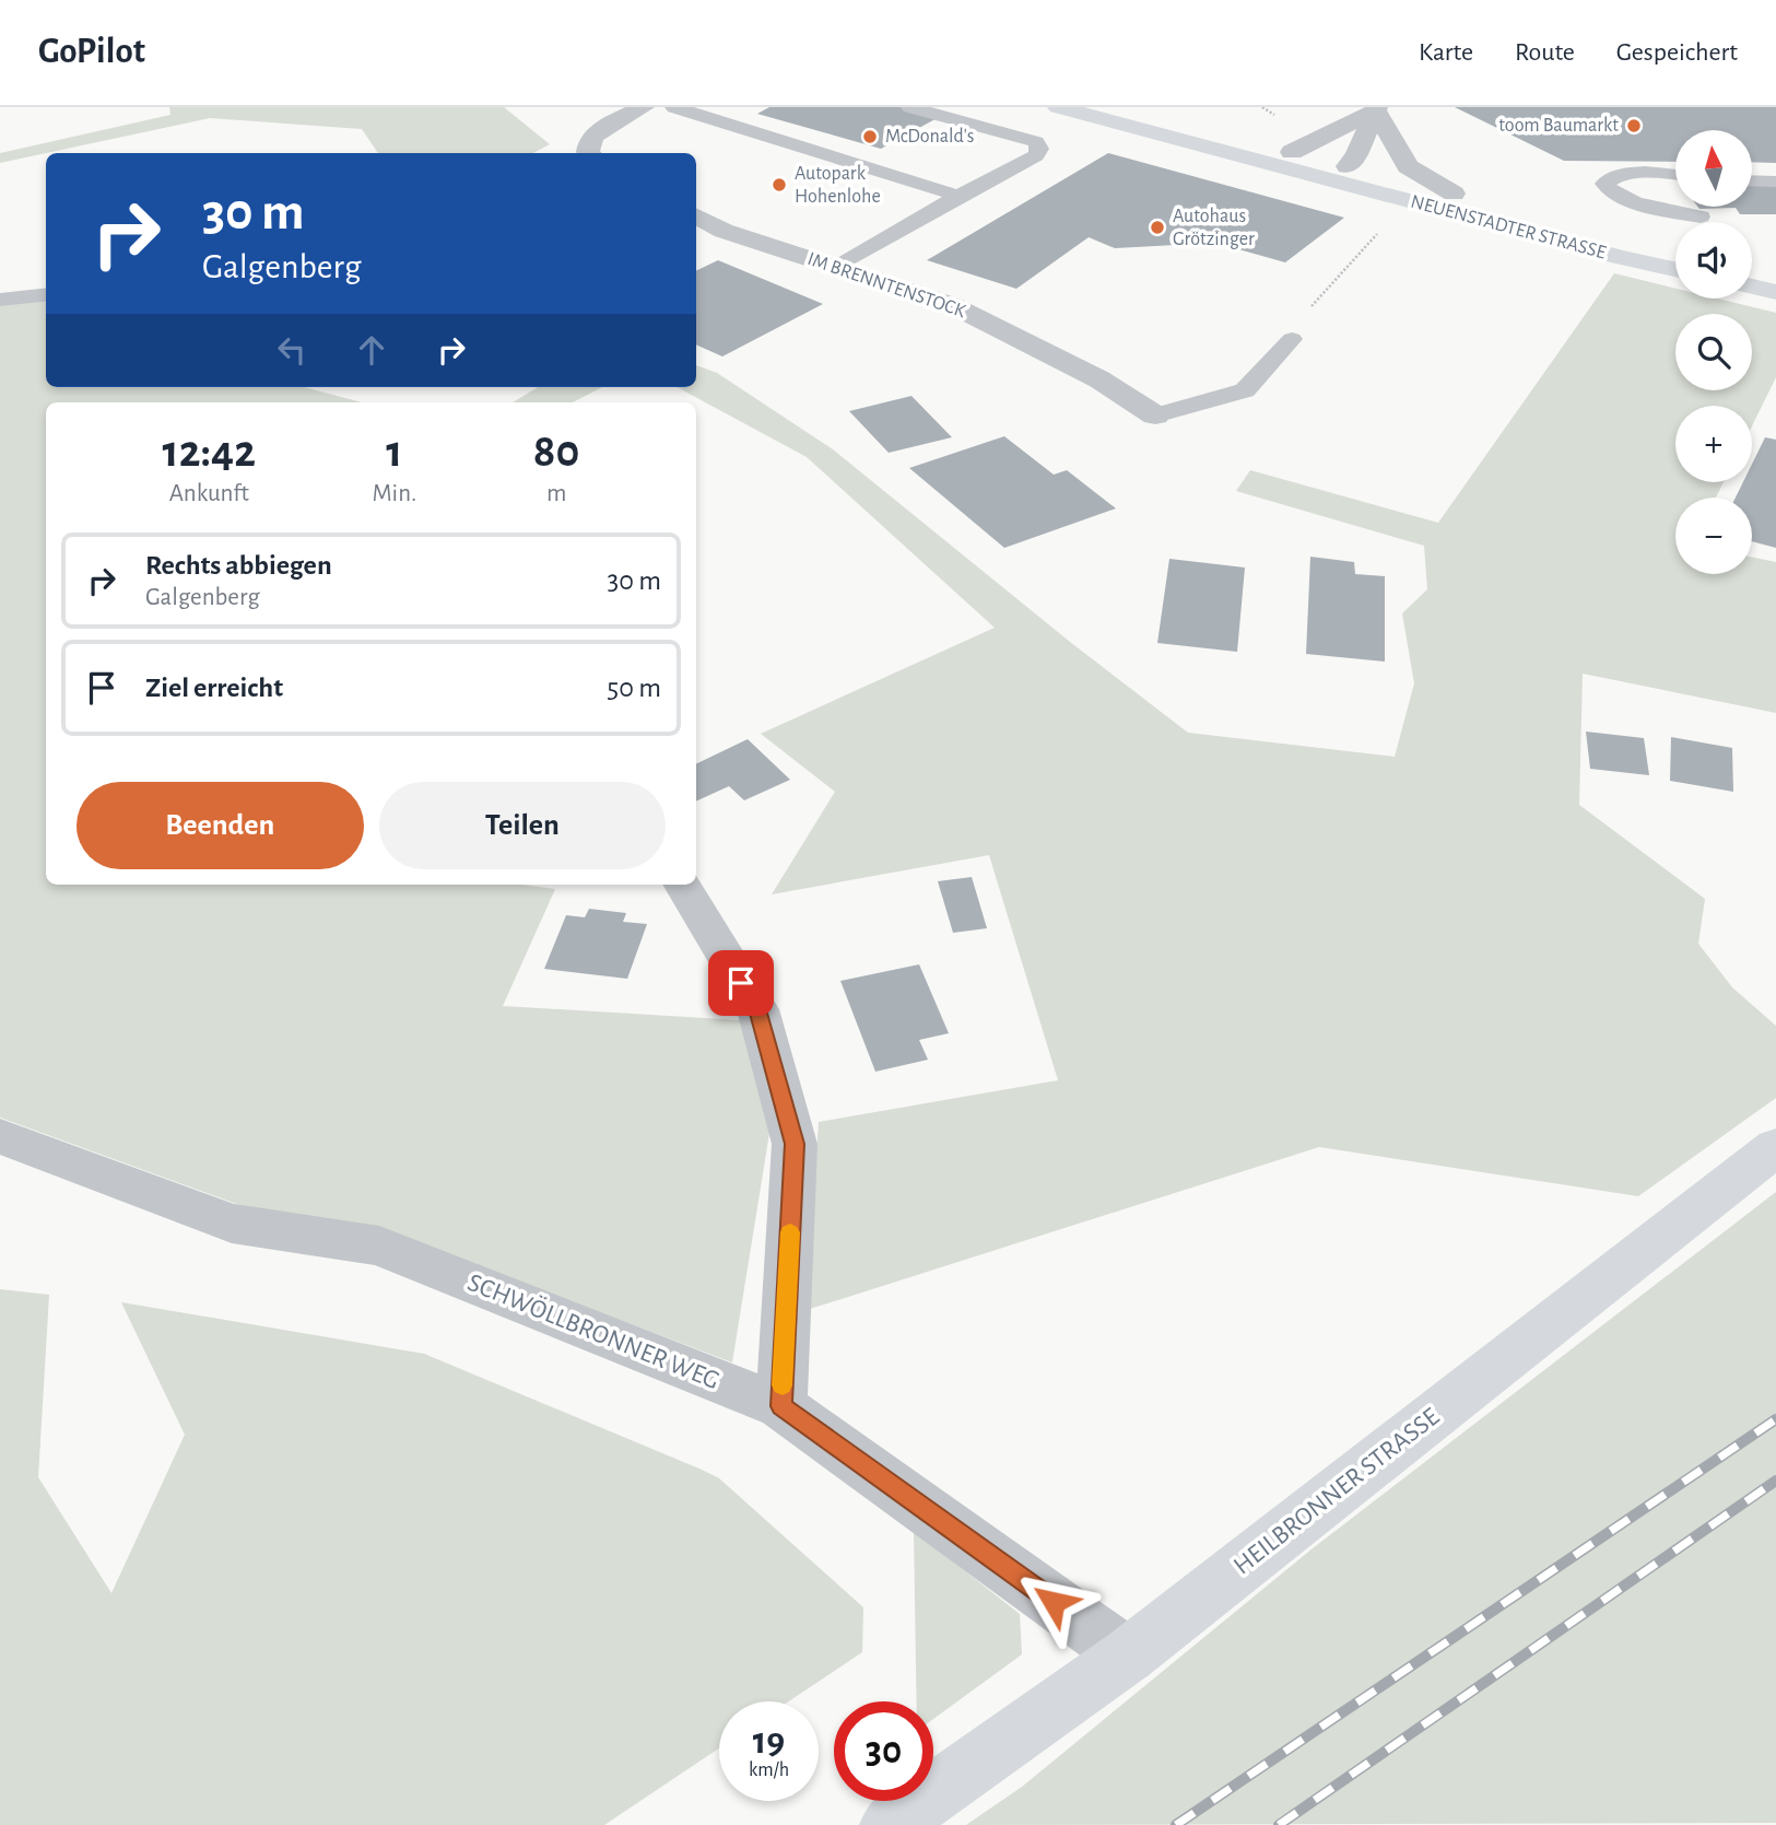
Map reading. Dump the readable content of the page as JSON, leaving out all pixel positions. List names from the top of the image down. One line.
{"streets":{"main road":["NEUENSTADTER STRASSE","HEILBRONNER STRASSE"],"street":["IM BRENNTENSTOCK","SCHWÖLLBRONNER WEG"]},"crossings":[["SCHWÖLLBRONNER WEG","HEILBRONNER STRASSE"]],"places":["toom Baumarkt","McDonald's","Autopark Hohenlohe","Autohaus Grötzinger"],"north":"top","page":{"header":"GoPilot","nav":["Karte","Route","Gespeichert"],"map_buttons":["+","−"],"turn":["30 m","Galgenberg"],"eta":["12:42","Ankunft","1","Min.","80","m"],"list":[{"name":"Rechts abbiegen","note":"Galgenberg","value":"30 m"},{"name":"Ziel erreicht","value":"50 m"}],"buttons":["Beenden","Teilen"],"speed":"19 km/h","limit":"30"}}
